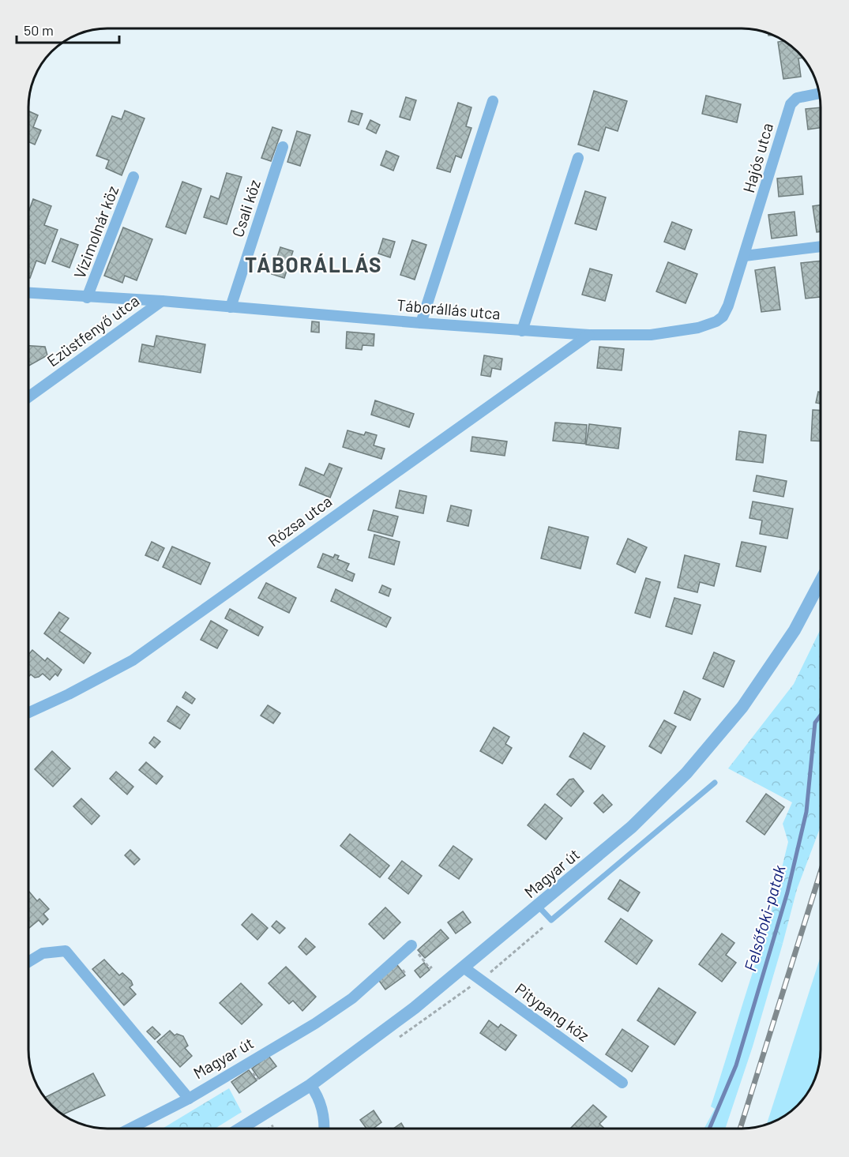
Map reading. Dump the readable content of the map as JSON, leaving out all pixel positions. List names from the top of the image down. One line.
{"streets":{"street":["Hajós utca","Csali köz","Vízimolnár köz","Táborállás utca","Ezüstfenyő utca","Rózsa utca","Magyar út","Pitypang köz"]},"crossings":[["Hajós utca","Táborállás utca"],["Csali köz","Táborállás utca"],["Vízimolnár köz","Táborállás utca"],["Táborállás utca","Ezüstfenyő utca"],["Táborállás utca","Rózsa utca"],["Magyar út","Pitypang köz"]],"districts":["TÁBORÁLLÁS"],"water":["Felsőfoki-patak"],"scale_bar":"50 m"}
